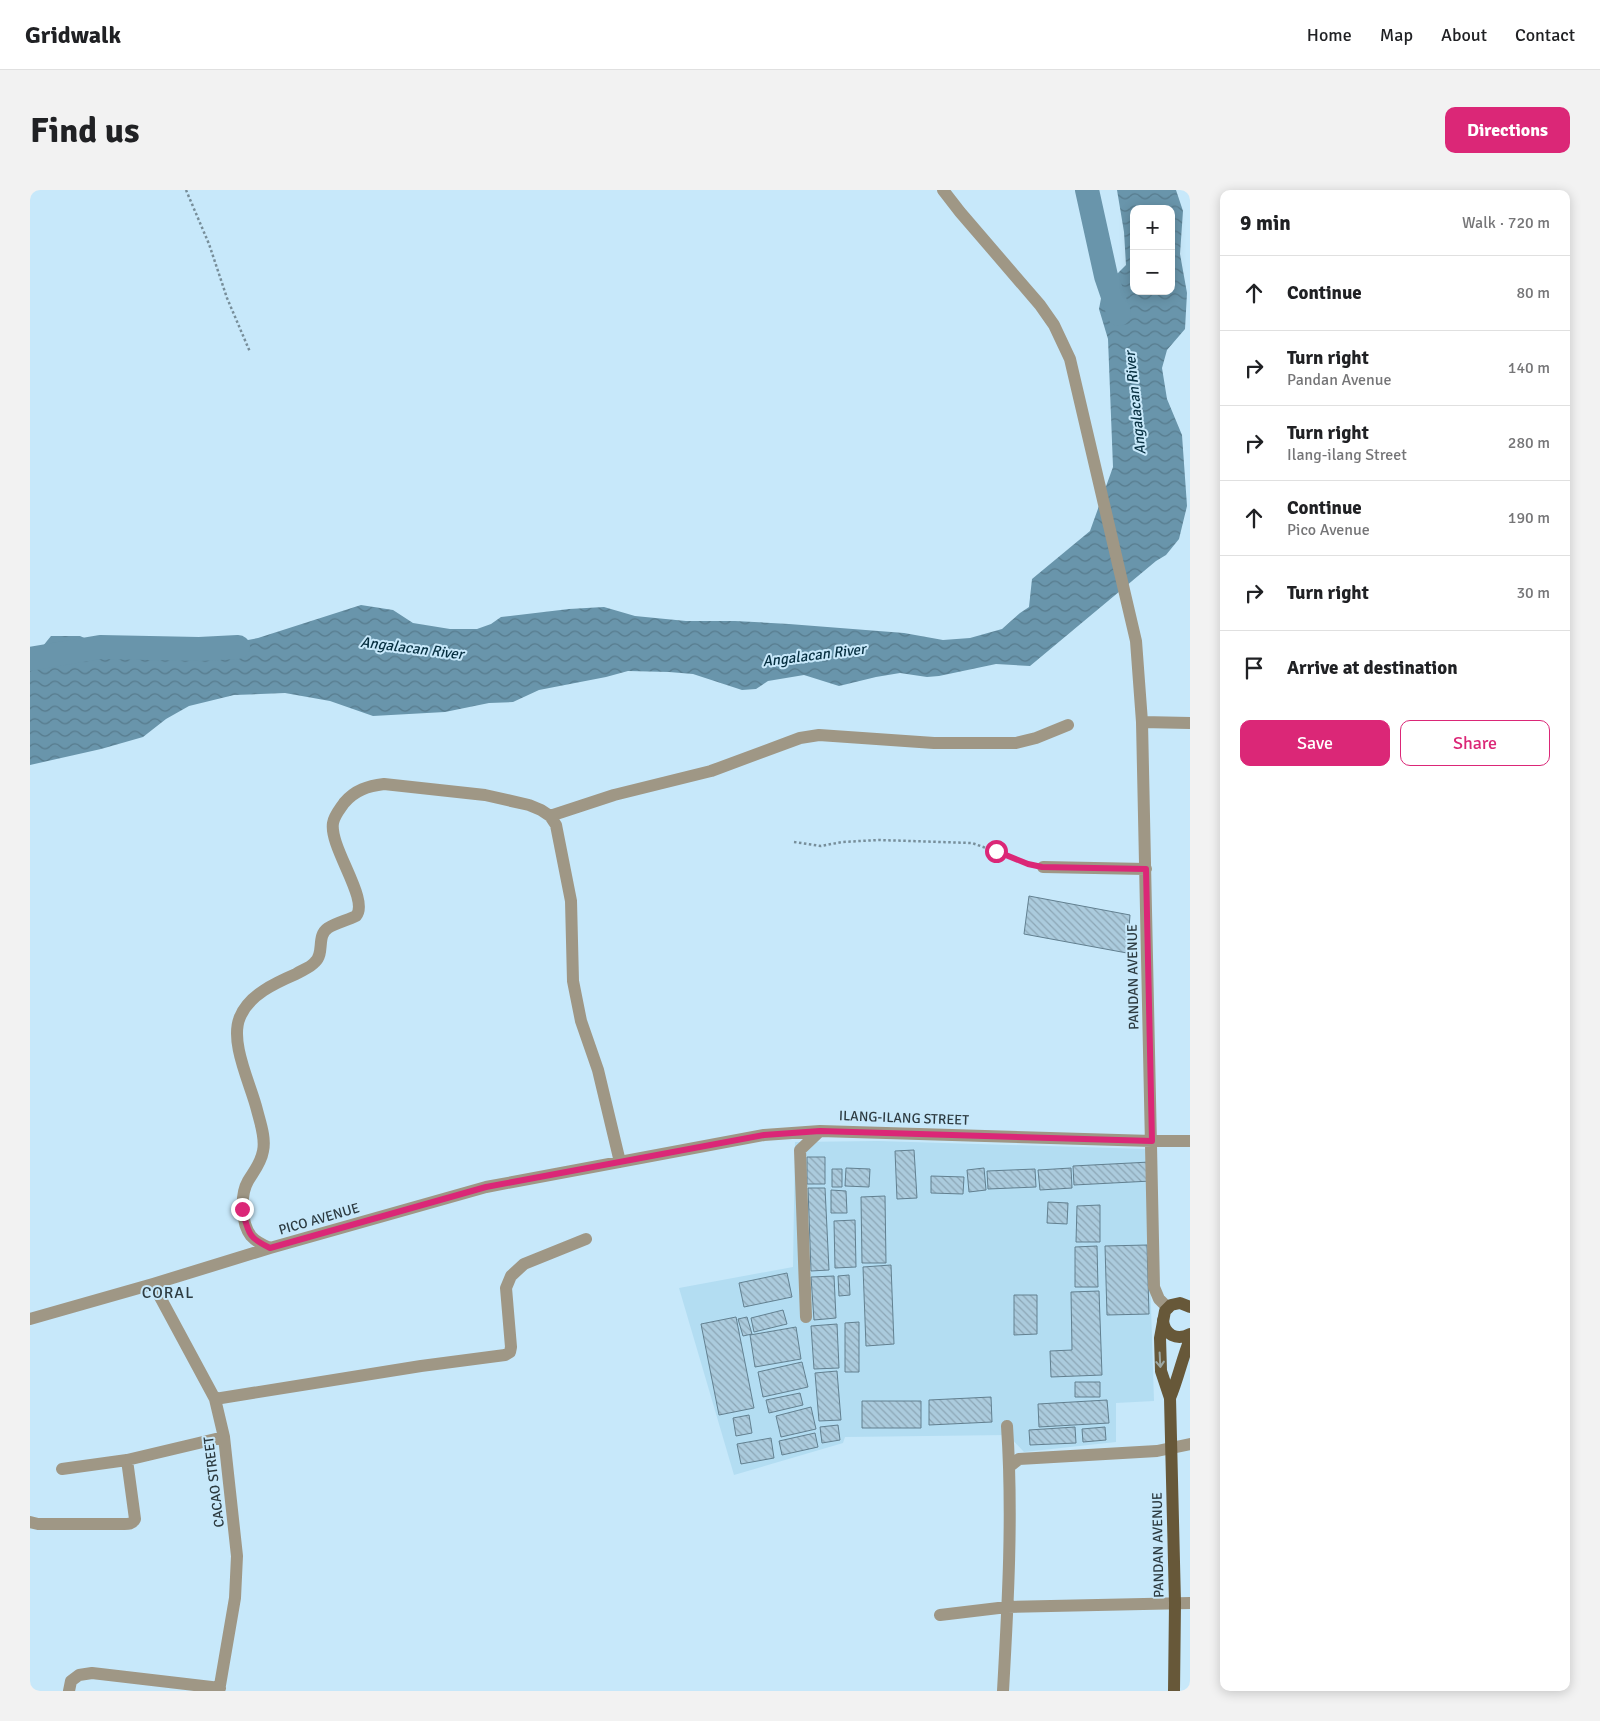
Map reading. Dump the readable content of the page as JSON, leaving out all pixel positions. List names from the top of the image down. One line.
{"streets":{"main road":["PANDAN AVENUE"],"street":["ILANG-ILANG STREET","PICO AVENUE","CACAO STREET"]},"crossings":[["PANDAN AVENUE","ILANG-ILANG STREET"],["ILANG-ILANG STREET","PICO AVENUE"],["PICO AVENUE","CACAO STREET"]],"districts":["CORAL"],"water":["Angalacan River"],"page":{"header":"Gridwalk","nav":["Home","Map","About","Contact"],"buttons":["Directions",["Save","Share"]],"title":"Find us","heading":["9 min","Walk · 720 m"],"map_buttons":["+","−"],"list":[["Continue","80 m"],["Turn right","Pandan Avenue","140 m"],["Turn right","Ilang-ilang Street","280 m"],["Continue","Pico Avenue","190 m"],["Turn right","30 m"],"Arrive at destination"]}}
